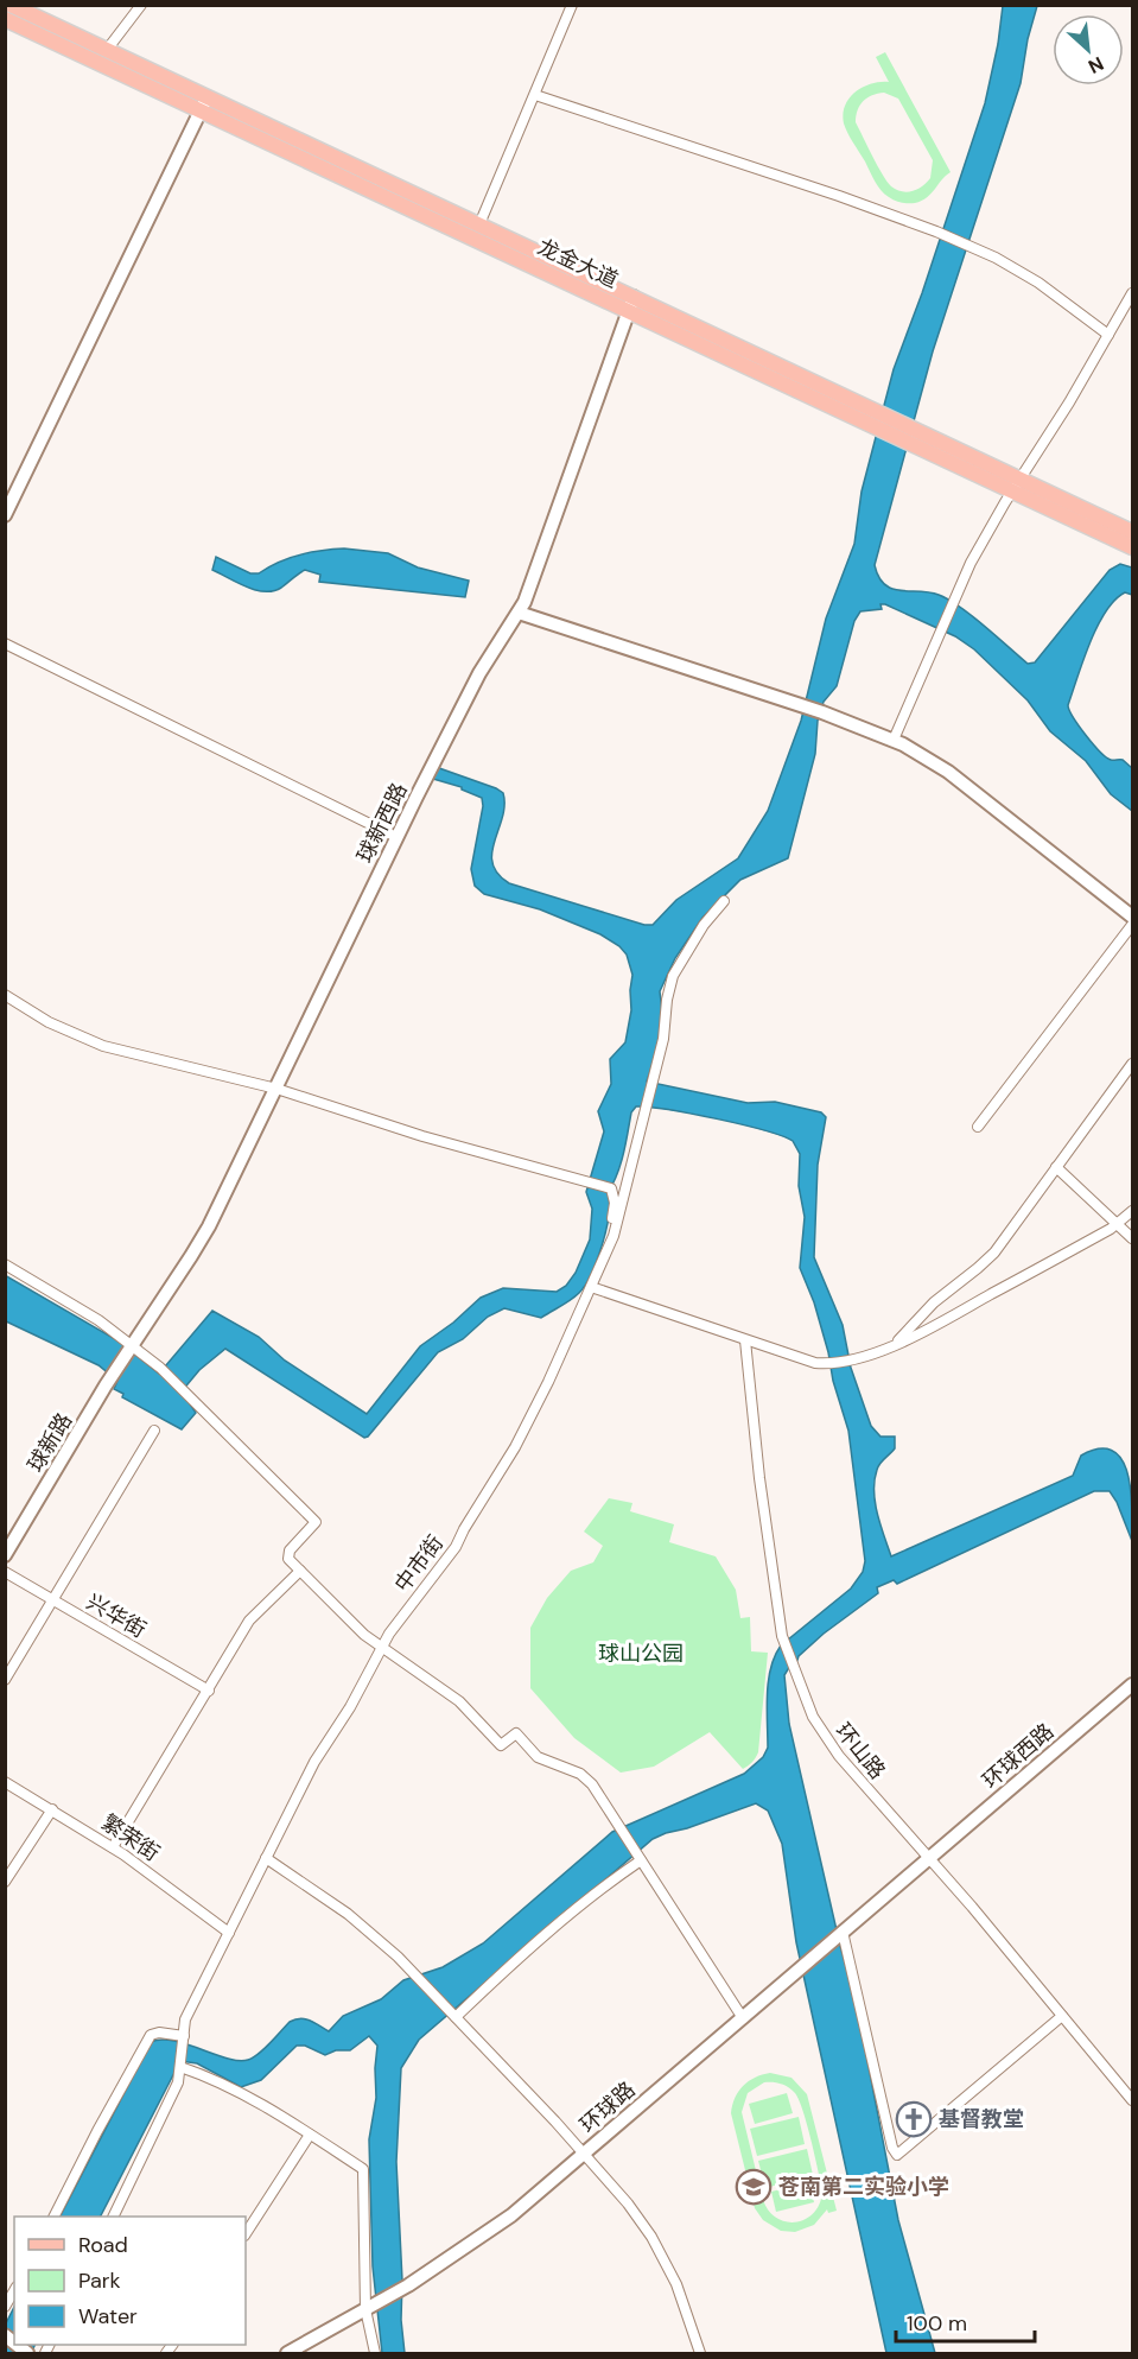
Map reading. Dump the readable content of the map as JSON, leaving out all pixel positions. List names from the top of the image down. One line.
{"streets":{"main road":["龙金大道"],"street":["球新西路","球新路","中市街","兴华街","环山路","环球西路","繁荣街","环球路"]},"crossings":[["龙金大道","球新西路"],["球新西路","球新路"],["中市街","繁荣街"],["环山路","环球西路"],["环山路","环球路"],["环球西路","环球路"]],"parks":["球山公园"],"places":{"church":["基督教堂"],"school or university":["苍南第二实验小学"]},"legend":["Road","Park","Water"],"scale_bar":"100 m","north":"bottom right"}
